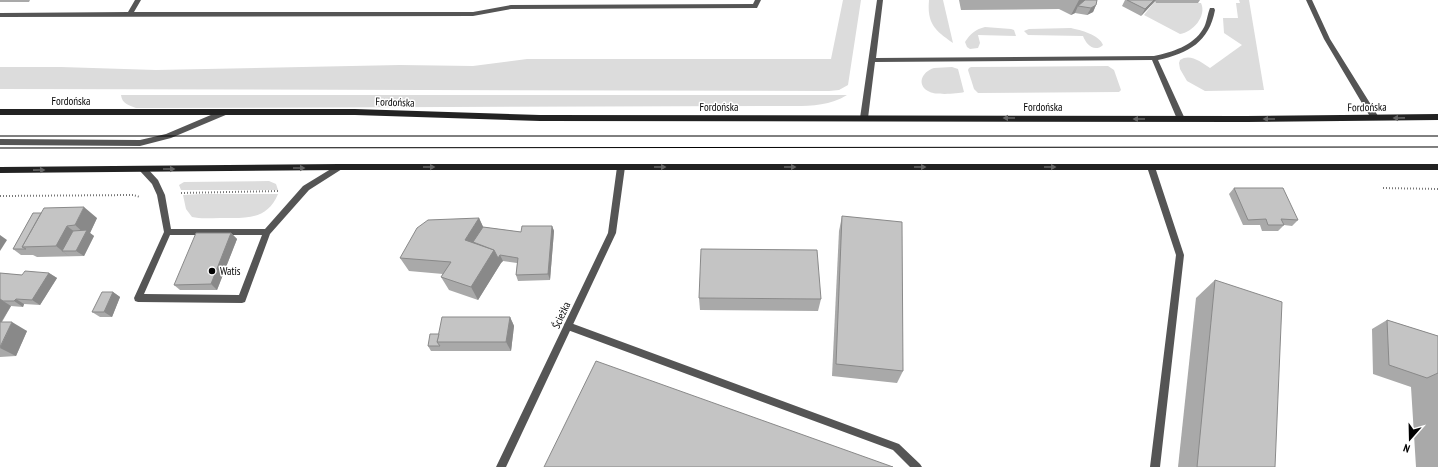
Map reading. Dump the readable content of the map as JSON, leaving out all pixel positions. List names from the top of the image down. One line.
{"streets":{"main road":["Fordońska"],"street":["Ścieżka"]},"places":["Watis"],"north":"bottom"}
